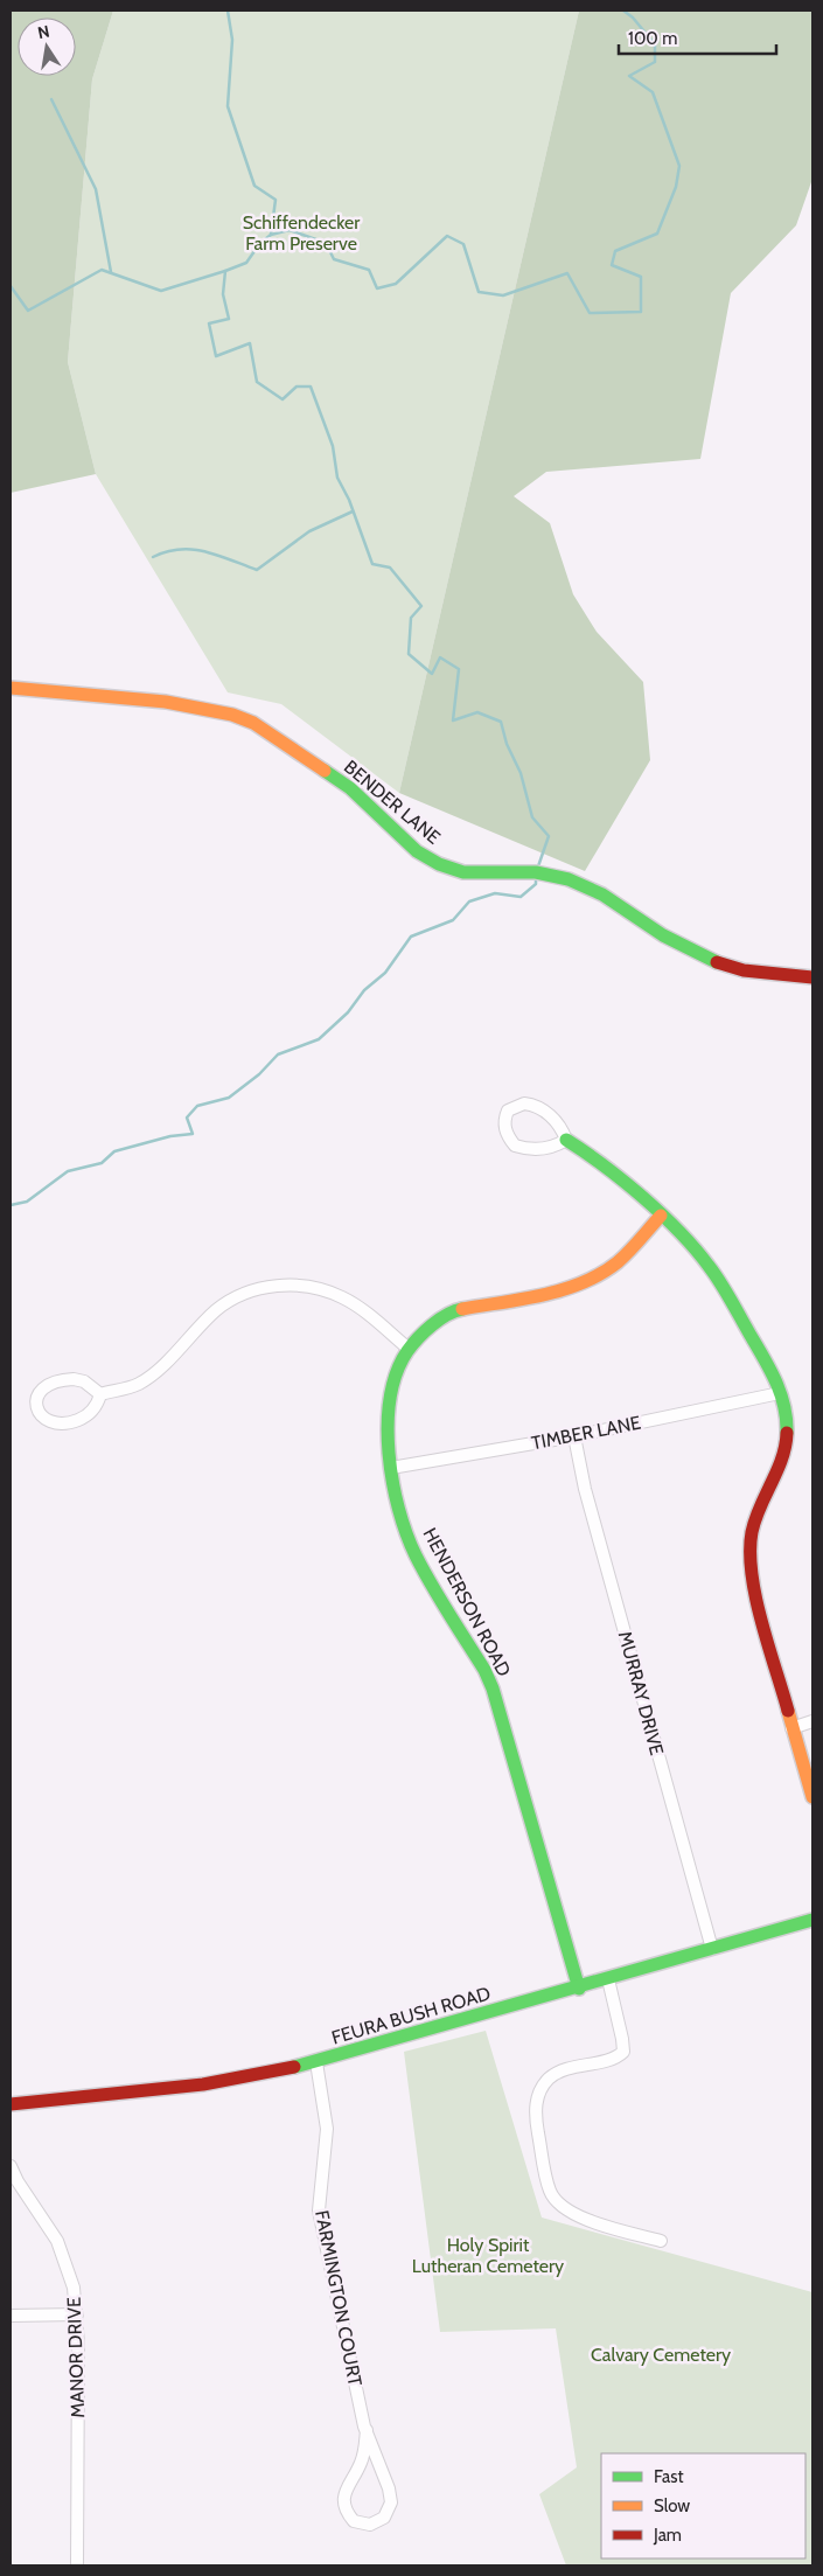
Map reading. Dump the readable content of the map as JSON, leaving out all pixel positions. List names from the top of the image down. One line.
{"streets":{"street":["BENDER LANE","TIMBER LANE","HENDERSON ROAD","MURRAY DRIVE","FEURA BUSH ROAD","FARMINGTON COURT","MANOR DRIVE"]},"crossings":[["TIMBER LANE","HENDERSON ROAD"],["TIMBER LANE","MURRAY DRIVE"],["HENDERSON ROAD","FEURA BUSH ROAD"],["MURRAY DRIVE","FEURA BUSH ROAD"],["FEURA BUSH ROAD","FARMINGTON COURT"]],"parks":["Schiffendecker Farm Preserve","Holy Spirit Lutheran Cemetery","Calvary Cemetery"],"legend":["Fast","Slow","Jam"],"scale_bar":"100 m","north":"top"}
